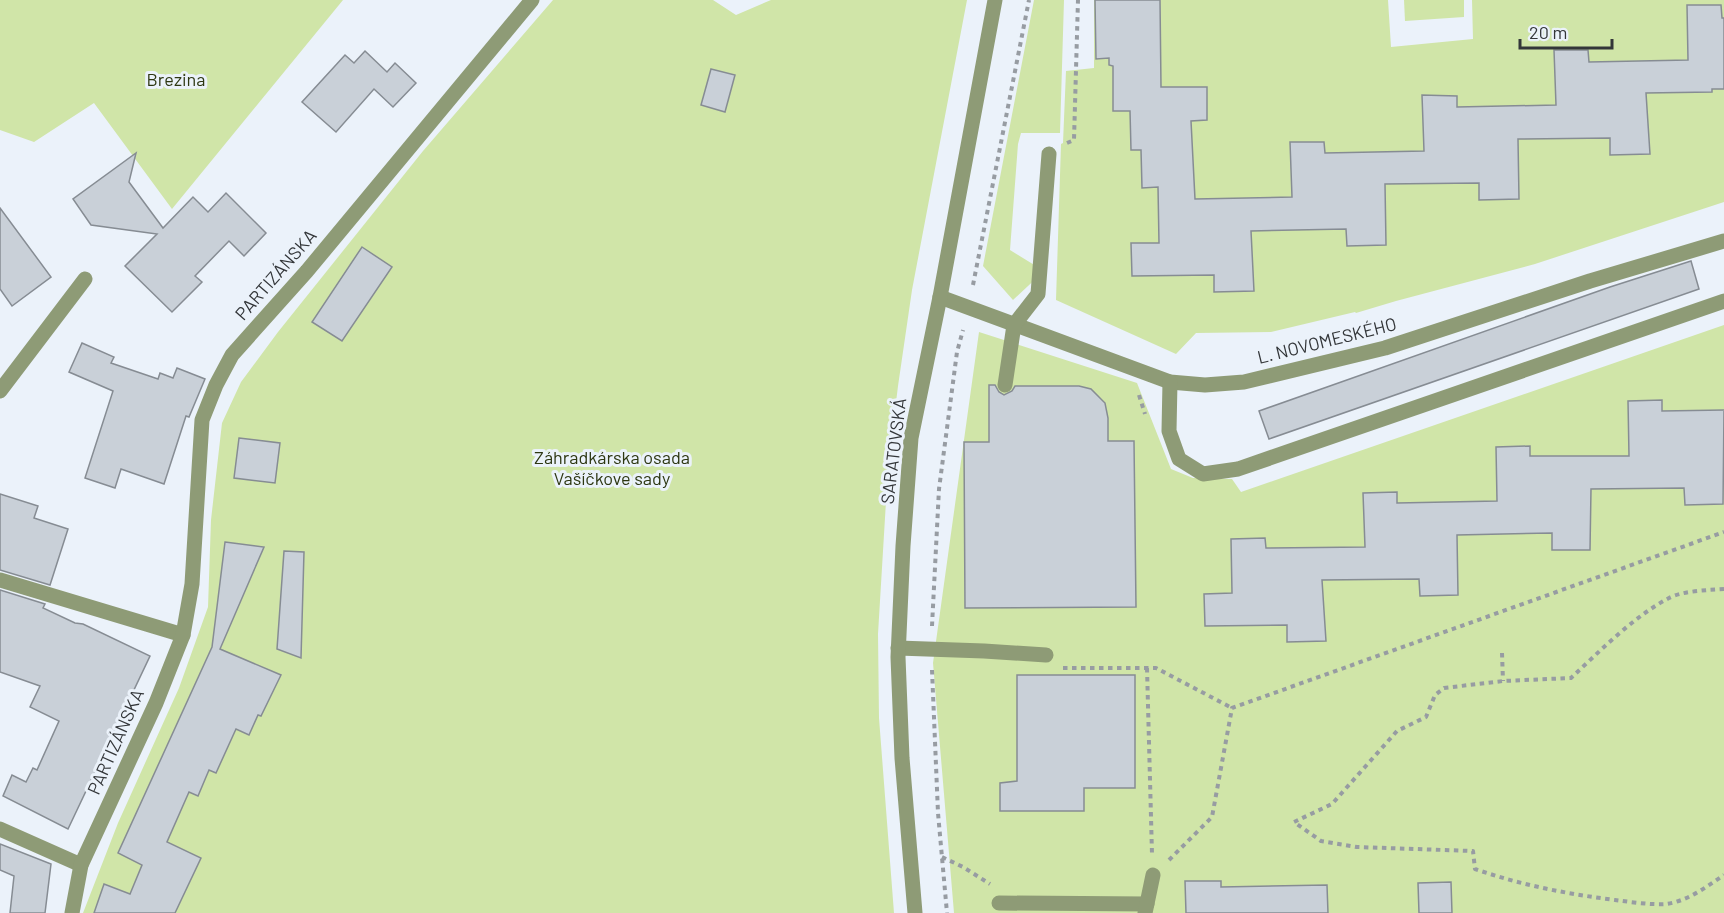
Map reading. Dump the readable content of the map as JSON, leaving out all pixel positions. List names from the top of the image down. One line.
{"streets":{"street":["PARTIZÁNSKA","L. NOVOMESKÉHO","SARATOVSKÁ"]},"crossings":[["L. NOVOMESKÉHO","SARATOVSKÁ"]],"parks":["Brezina","Záhradkárska osada Vašíčkove sady"],"scale_bar":"20 m"}
